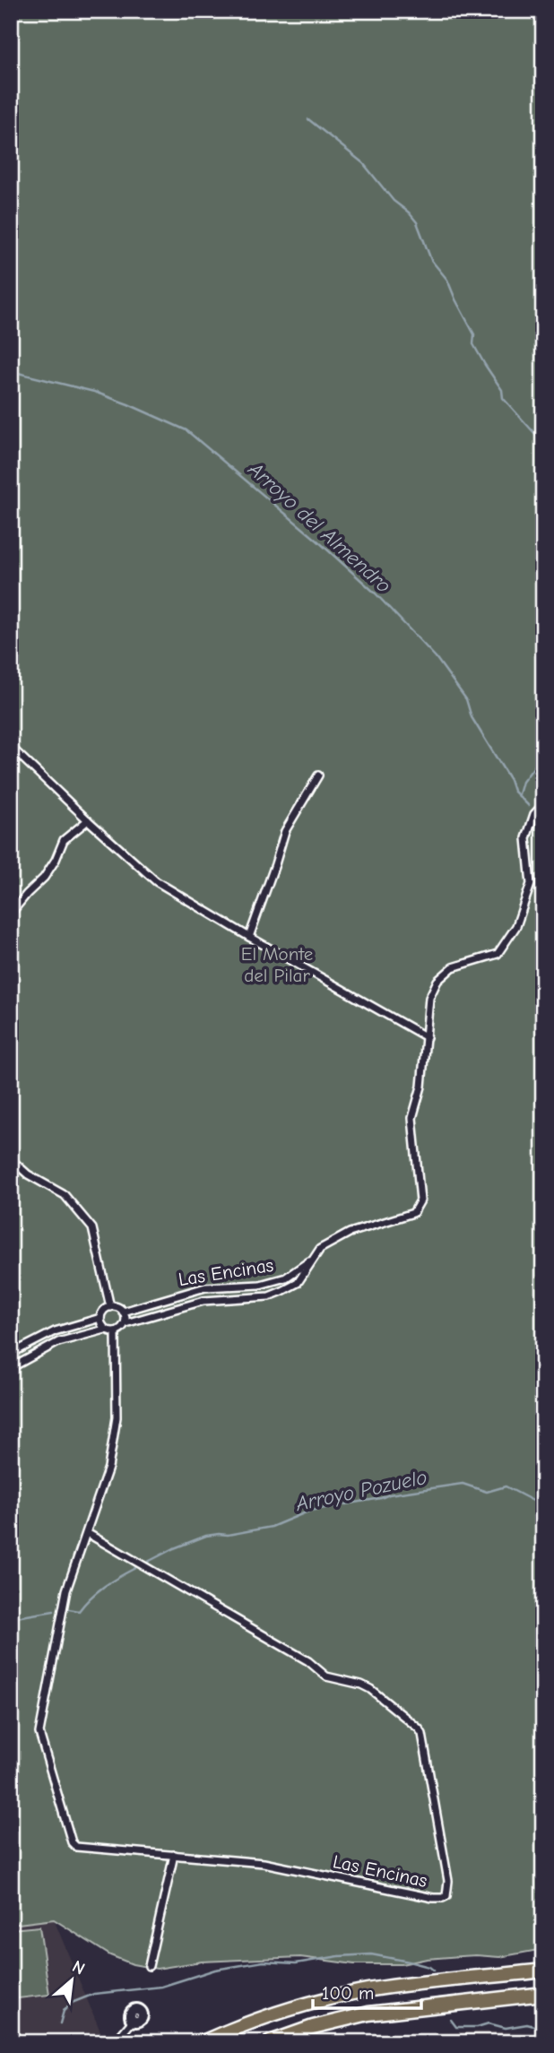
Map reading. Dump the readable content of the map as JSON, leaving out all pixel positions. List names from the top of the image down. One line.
{"streets":{"street":["Las Encinas"]},"water":["Arroyo del Almendro","Arroyo Pozuelo"],"parks":["El Monte del Pilar"],"scale_bar":"100 m","north":"top right"}
